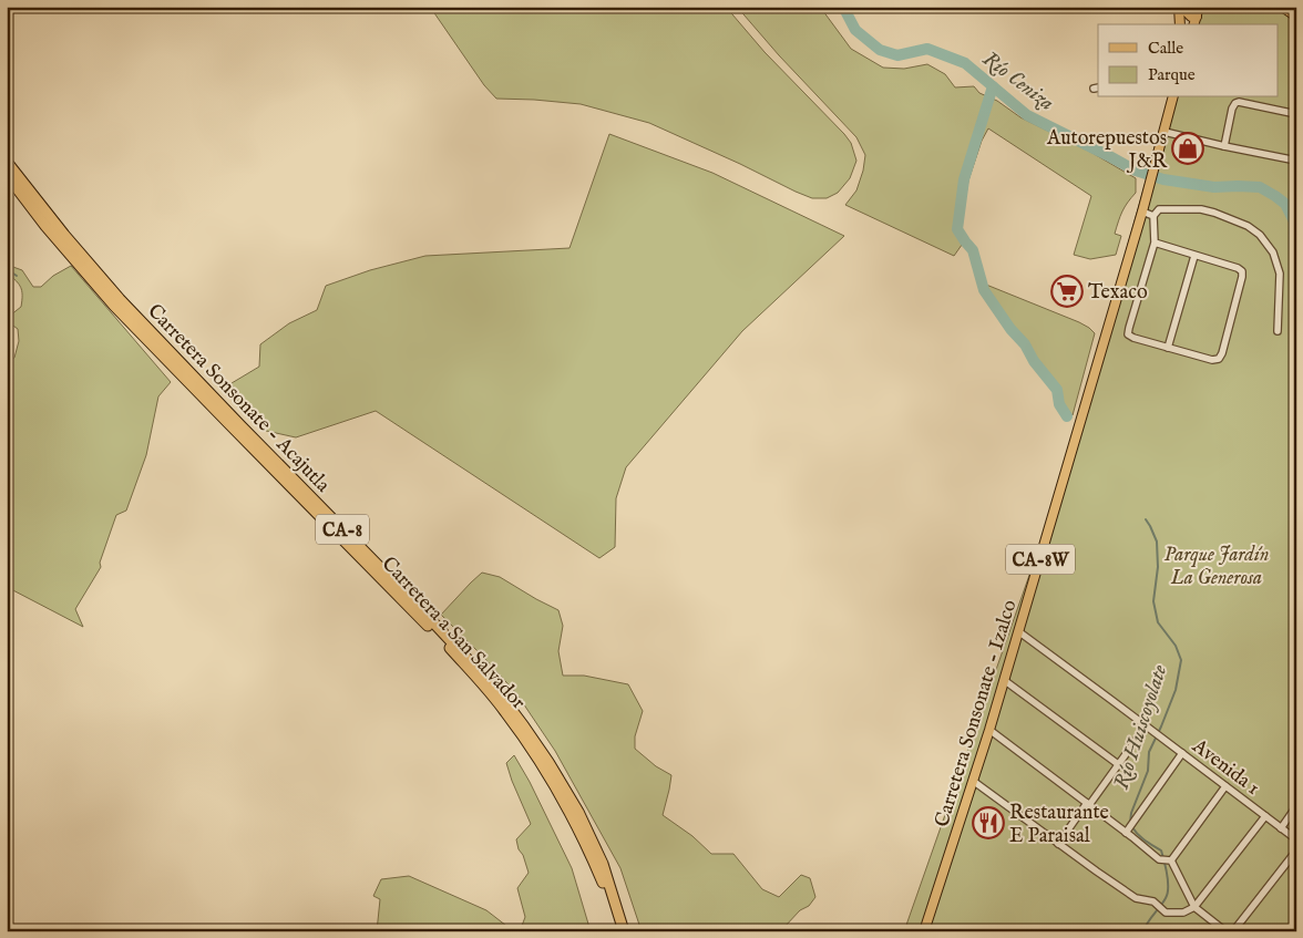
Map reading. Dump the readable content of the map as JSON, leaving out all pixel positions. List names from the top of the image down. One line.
{"streets":{"highway":["Carretera Sonsonate - Acajutla","CA-8","Carretera a San Salvador"],"main road":["CA-8W","Carretera Sonsonate - Izalco"],"street":["Avenida 1"]},"crossings":[["Carretera Sonsonate - Izalco","Avenida 1"]],"water":["Río Ceniza","Río Huiscoyolate"],"parks":["Parque Jardín La Generosa"],"places":{"shop":["Autorepuestos J&R"],"supermarket":["Texaco"],"restaurant":["Restaurante E Paraisal"]},"legend":["Calle","Parque"]}
